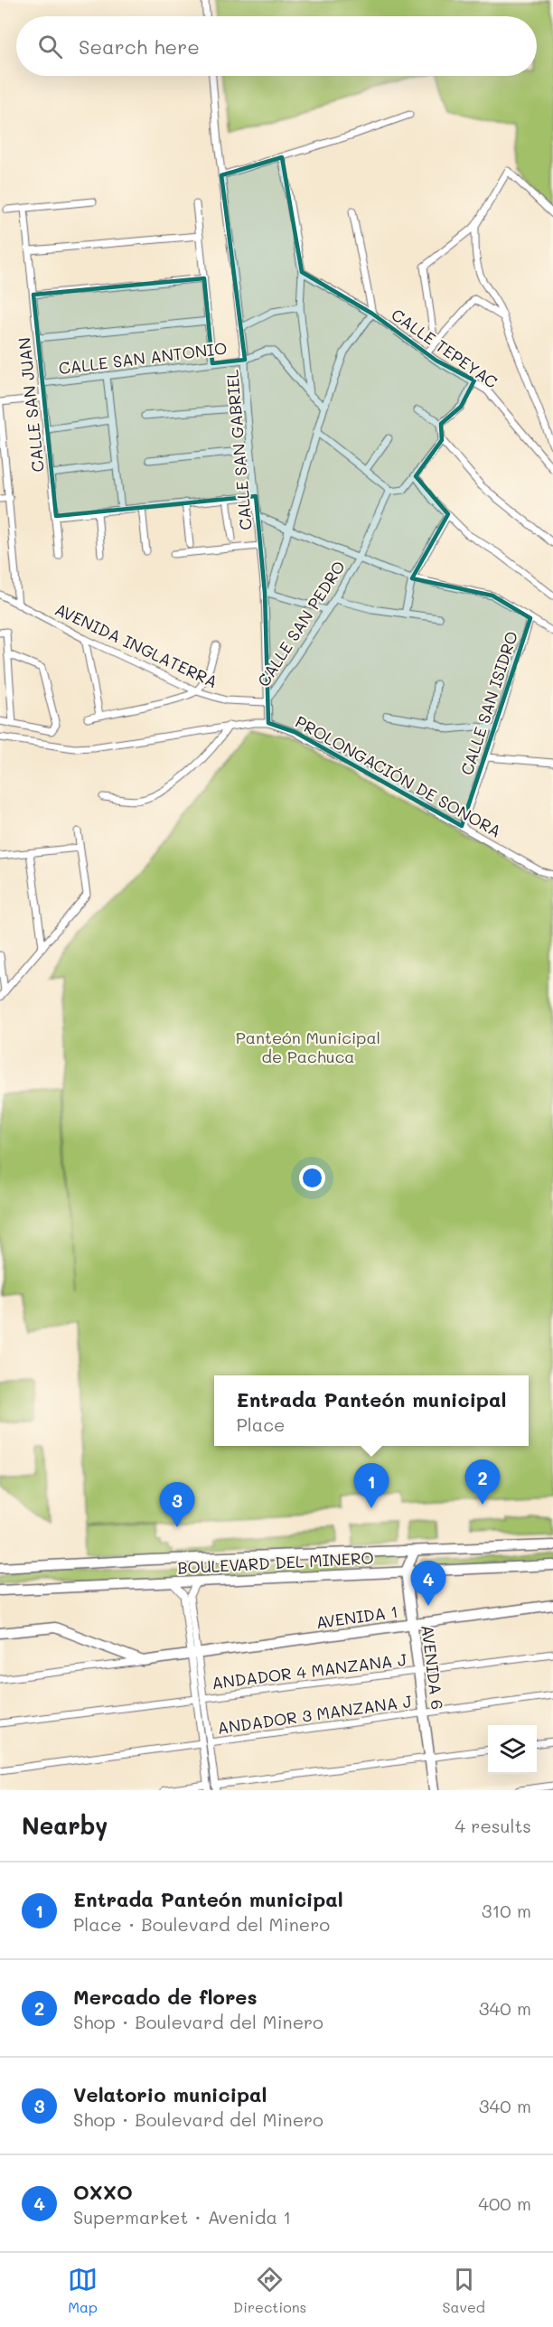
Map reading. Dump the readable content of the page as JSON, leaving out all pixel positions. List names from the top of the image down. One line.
{"streets":{"main road":["BOULEVARD DEL MINERO","AVENIDA 1","AVENIDA 6"],"street":["CALLE TEPEYAC","CALLE SAN ANTONIO","CALLE SAN JUAN","CALLE SAN GABRIEL","CALLE SAN PEDRO","AVENIDA INGLATERRA","CALLE SAN ISIDRO","PROLONGACIÓN DE SONORA","ANDADOR 4 MANZANA J","ANDADOR 3 MANZANA J"]},"crossings":[["CALLE SAN ANTONIO","CALLE SAN JUAN"],["CALLE SAN ANTONIO","CALLE SAN GABRIEL"],["CALLE SAN GABRIEL","CALLE SAN PEDRO"],["CALLE SAN GABRIEL","AVENIDA INGLATERRA"],["CALLE SAN GABRIEL","PROLONGACIÓN DE SONORA"],["CALLE SAN PEDRO","AVENIDA INGLATERRA"],["CALLE SAN ISIDRO","PROLONGACIÓN DE SONORA"],["BOULEVARD DEL MINERO","AVENIDA 6"],["AVENIDA 1","AVENIDA 6"],["AVENIDA 6","ANDADOR 4 MANZANA J"],["AVENIDA 6","ANDADOR 3 MANZANA J"]],"parks":["Panteón Municipal de Pachuca"],"page":{"search":"Search here","popup":["Entrada Panteón municipal","Place"],"pins":["2","1","3","4"],"heading":["Nearby","4 results"],"list":[{"mark":"1","name":"Entrada Panteón municipal","note":"Place · Boulevard del Minero","value":"310 m"},{"mark":"2","name":"Mercado de flores","note":"Shop · Boulevard del Minero","value":"340 m"},{"mark":"3","name":"Velatorio municipal","note":"Shop · Boulevard del Minero","value":"340 m"},{"mark":"4","name":"OXXO","note":"Supermarket · Avenida 1","value":"400 m"}],"nav":["Map","Directions","Saved"]}}
